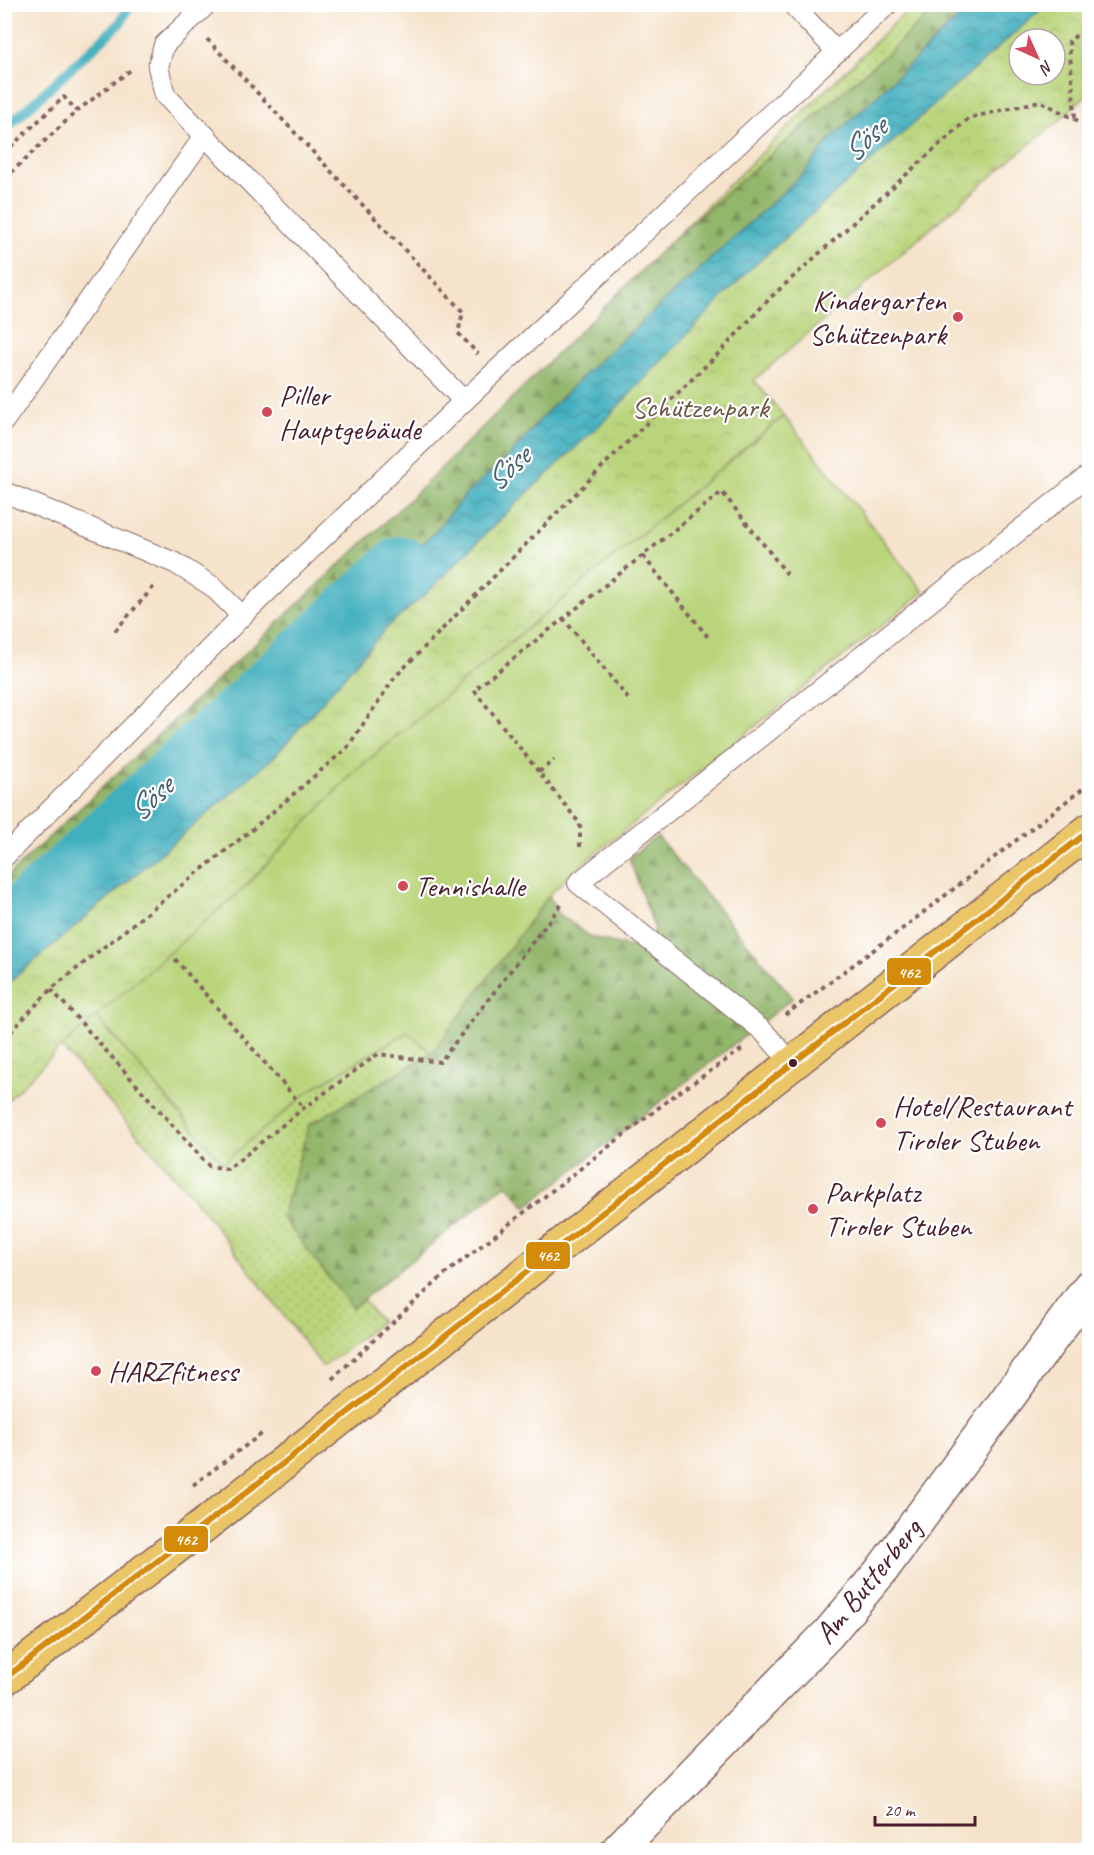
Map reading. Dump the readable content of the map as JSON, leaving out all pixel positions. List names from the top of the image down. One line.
{"streets":{"street":["Am Butterberg"]},"water":["Söse"],"parks":["Schützenpark"],"places":["Kindergarten Schützenpark","Piller Hauptgebäude","Tennishalle","Hotel/Restaurant Tiroler Stuben","Parkplatz Tiroler Stuben","HARZfitness"],"lines":["transit line 462"],"scale_bar":"20 m","north":"bottom right"}
